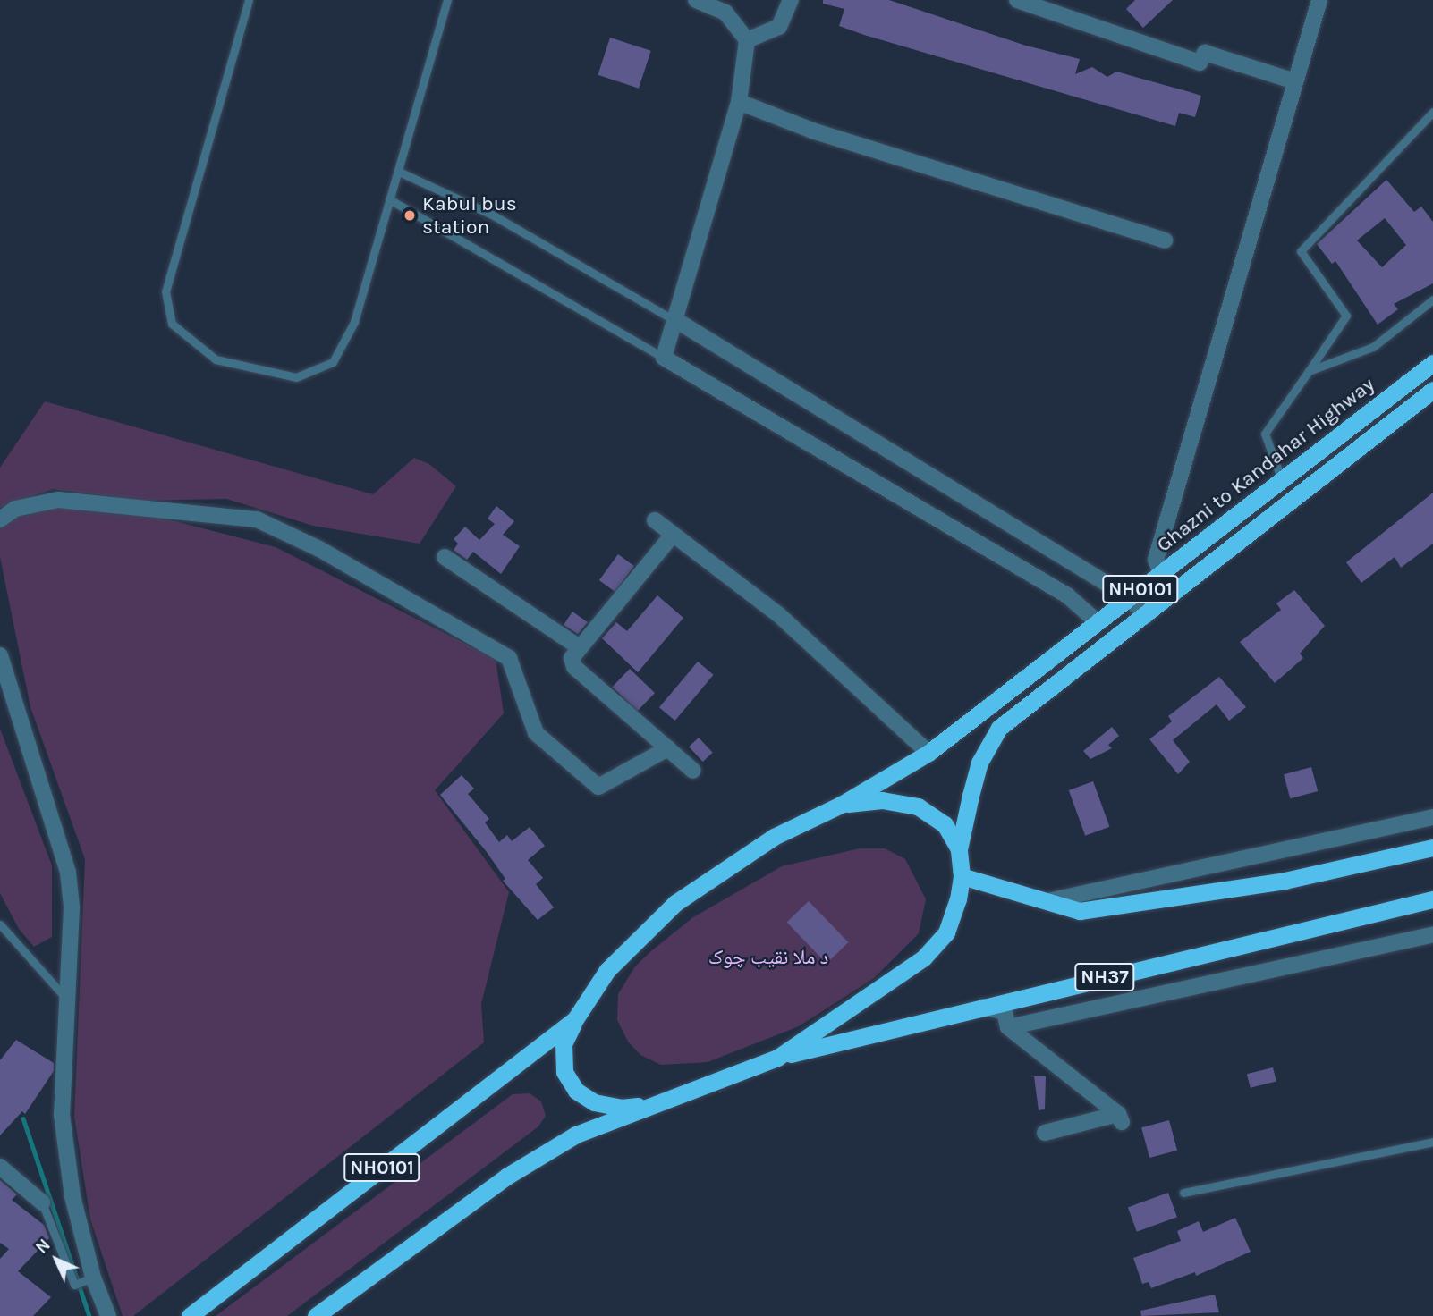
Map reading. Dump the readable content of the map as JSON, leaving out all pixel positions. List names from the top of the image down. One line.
{"streets":{"highway":["Ghazni to Kandahar Highway","NH0101","NH37"]},"crossings":[["Ghazni to Kandahar Highway","NH0101"],["Ghazni to Kandahar Highway","NH37"]],"parks":["د ملا نقيب چوک"],"places":["Kabul bus station"],"north":"top left"}
